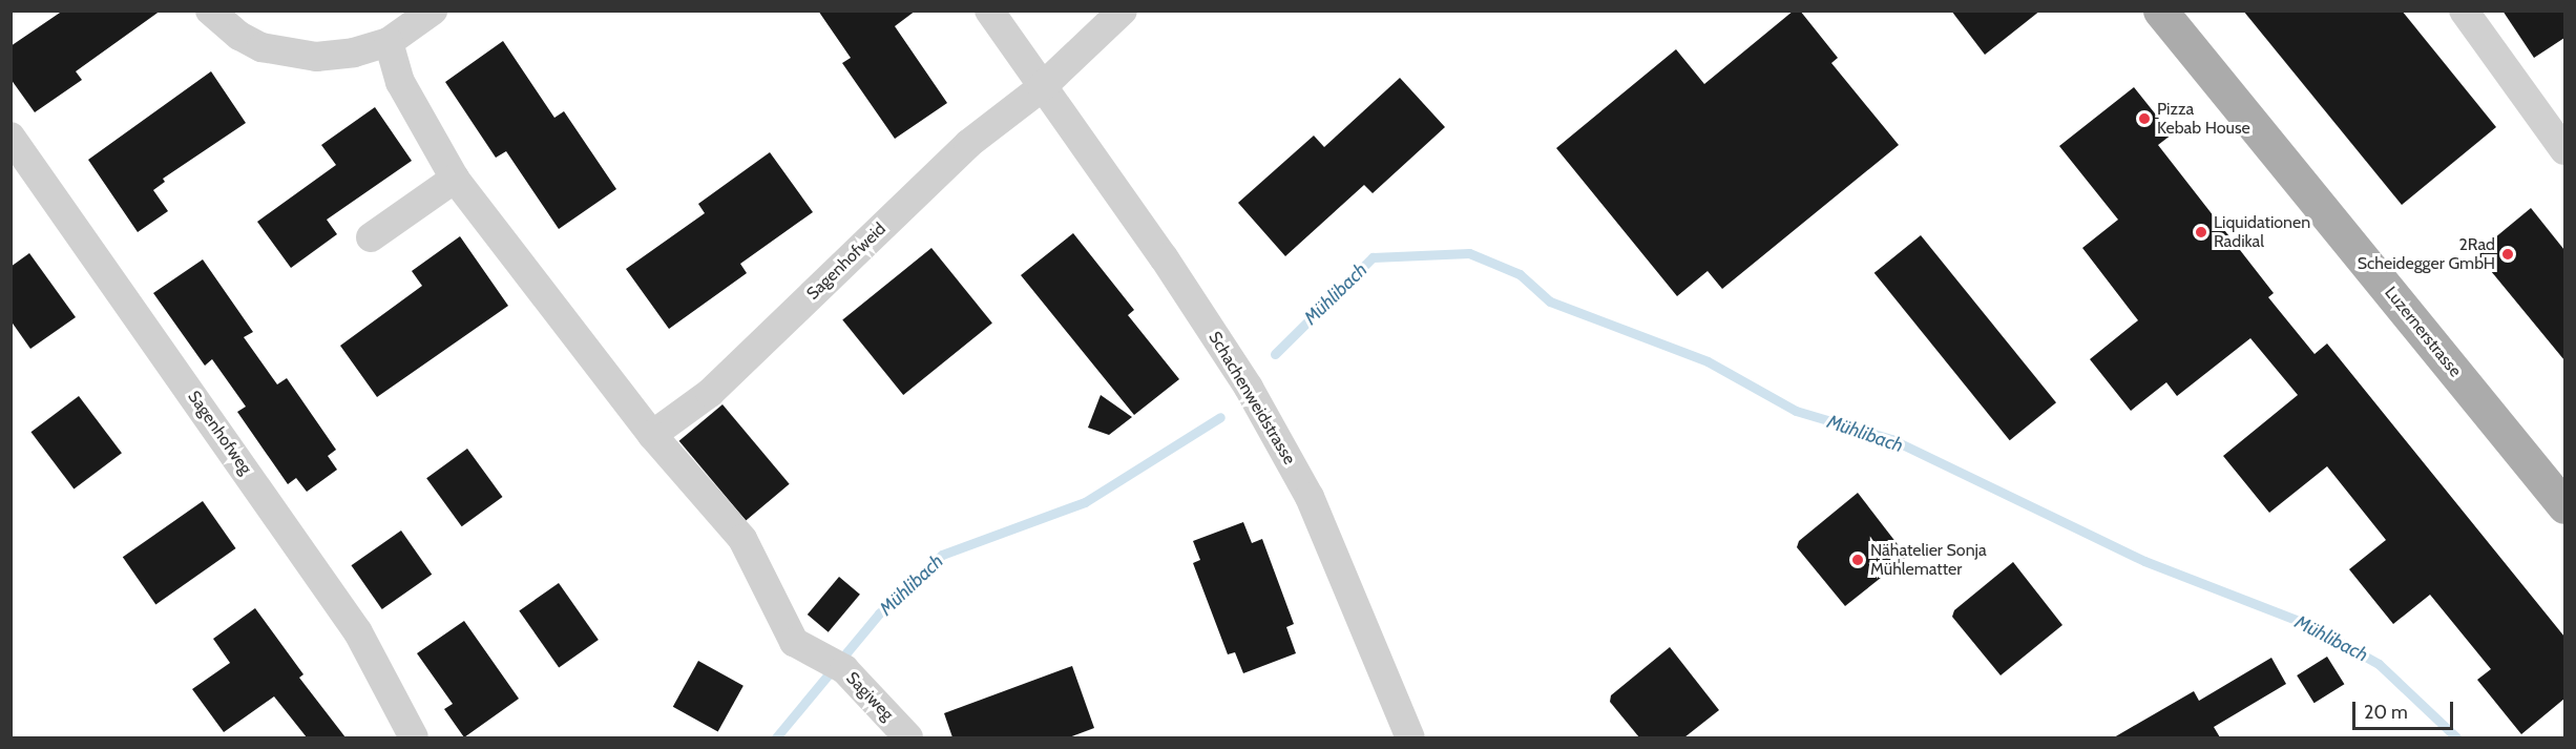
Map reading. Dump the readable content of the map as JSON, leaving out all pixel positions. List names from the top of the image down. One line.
{"streets":{"main road":["Luzernerstrasse"],"street":["Sagenhofweid","Schachenweidstrasse","Sagenhofweg","Sagiweg"]},"crossings":[["Sagenhofweid","Schachenweidstrasse"],["Sagenhofweid","Sagiweg"]],"water":["Mühlibach"],"places":["Pizza Kebab House","Liquidationen Radikal","2Rad Scheidegger GmbH","Nähatelier Sonja Mühlematter"],"scale_bar":"20 m"}
